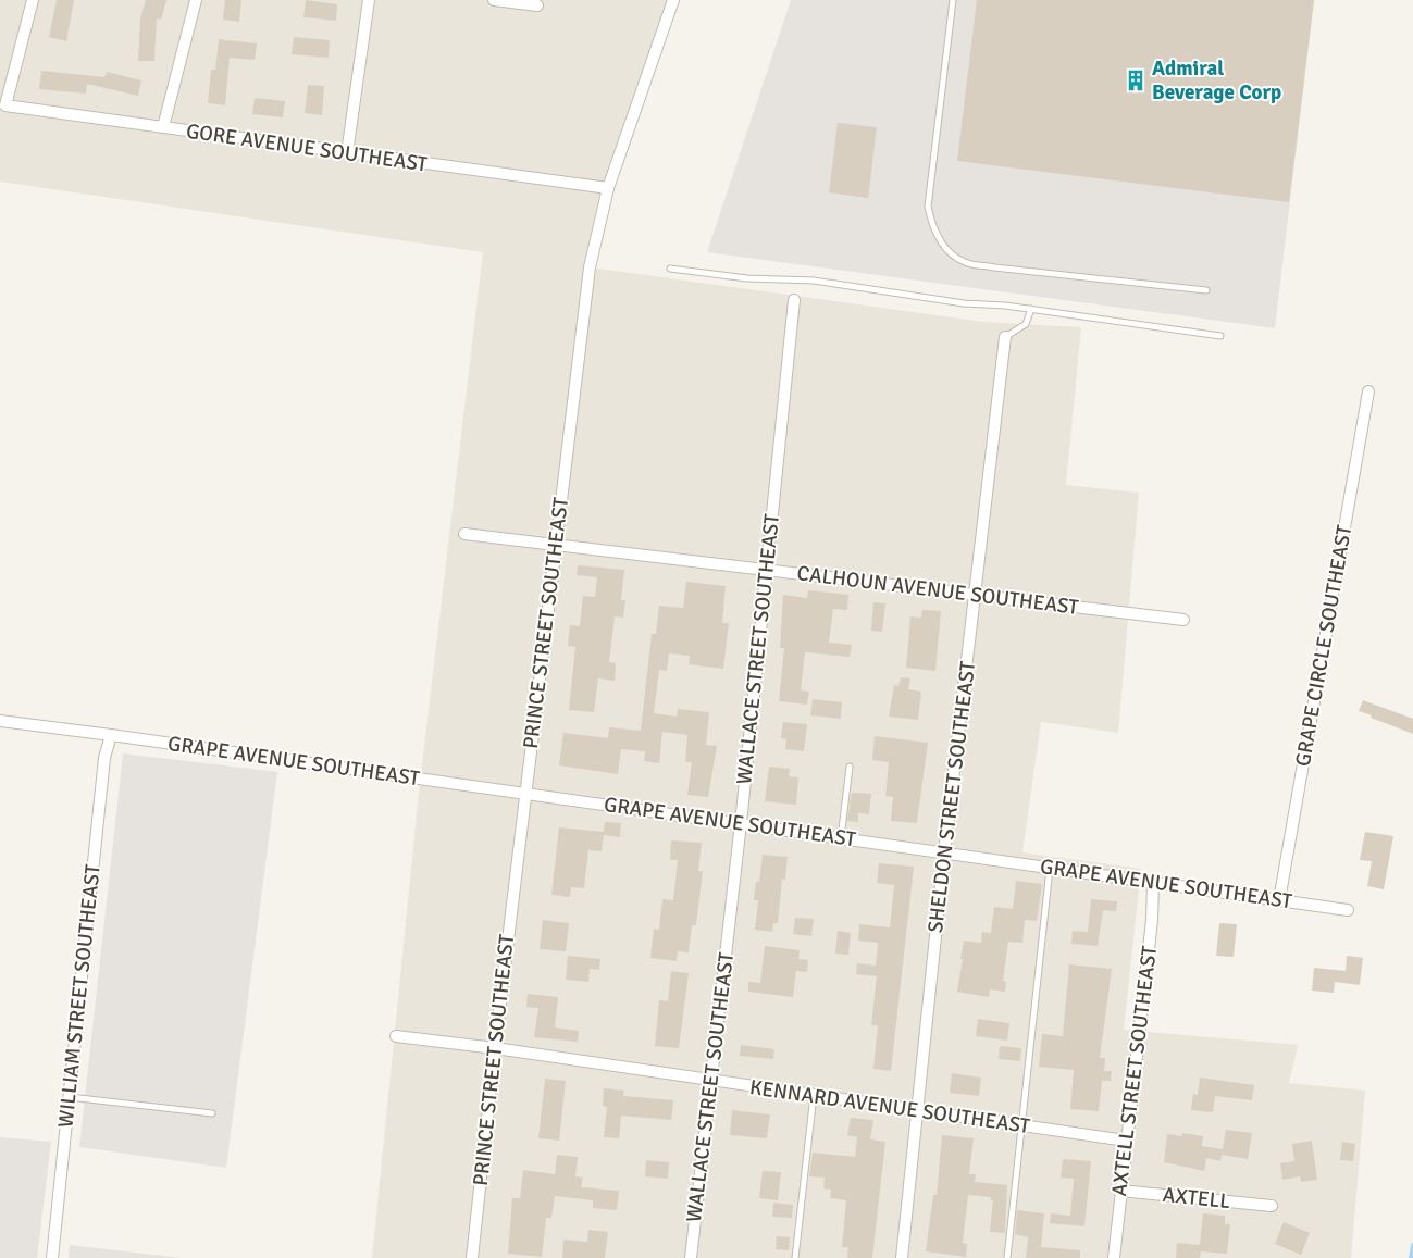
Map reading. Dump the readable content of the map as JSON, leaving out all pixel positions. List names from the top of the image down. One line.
{"streets":{"street":["GORE AVENUE SOUTHEAST","CALHOUN AVENUE SOUTHEAST","PRINCE STREET SOUTHEAST","GRAPE CIRCLE SOUTHEAST","WALLACE STREET SOUTHEAST","GRAPE AVENUE SOUTHEAST","SHELDON STREET SOUTHEAST","WILLIAM STREET SOUTHEAST","AXTELL STREET SOUTHEAST","KENNARD AVENUE SOUTHEAST","AXTELL"]},"crossings":[["GORE AVENUE SOUTHEAST","PRINCE STREET SOUTHEAST"],["CALHOUN AVENUE SOUTHEAST","PRINCE STREET SOUTHEAST"],["CALHOUN AVENUE SOUTHEAST","WALLACE STREET SOUTHEAST"],["CALHOUN AVENUE SOUTHEAST","SHELDON STREET SOUTHEAST"],["PRINCE STREET SOUTHEAST","GRAPE AVENUE SOUTHEAST"],["PRINCE STREET SOUTHEAST","KENNARD AVENUE SOUTHEAST"],["GRAPE CIRCLE SOUTHEAST","GRAPE AVENUE SOUTHEAST"],["WALLACE STREET SOUTHEAST","GRAPE AVENUE SOUTHEAST"],["WALLACE STREET SOUTHEAST","KENNARD AVENUE SOUTHEAST"],["GRAPE AVENUE SOUTHEAST","SHELDON STREET SOUTHEAST"],["GRAPE AVENUE SOUTHEAST","WILLIAM STREET SOUTHEAST"],["GRAPE AVENUE SOUTHEAST","AXTELL STREET SOUTHEAST"],["SHELDON STREET SOUTHEAST","KENNARD AVENUE SOUTHEAST"],["AXTELL STREET SOUTHEAST","KENNARD AVENUE SOUTHEAST"],["AXTELL STREET SOUTHEAST","AXTELL"]],"places":{"building":["Admiral Beverage Corp"]}}
